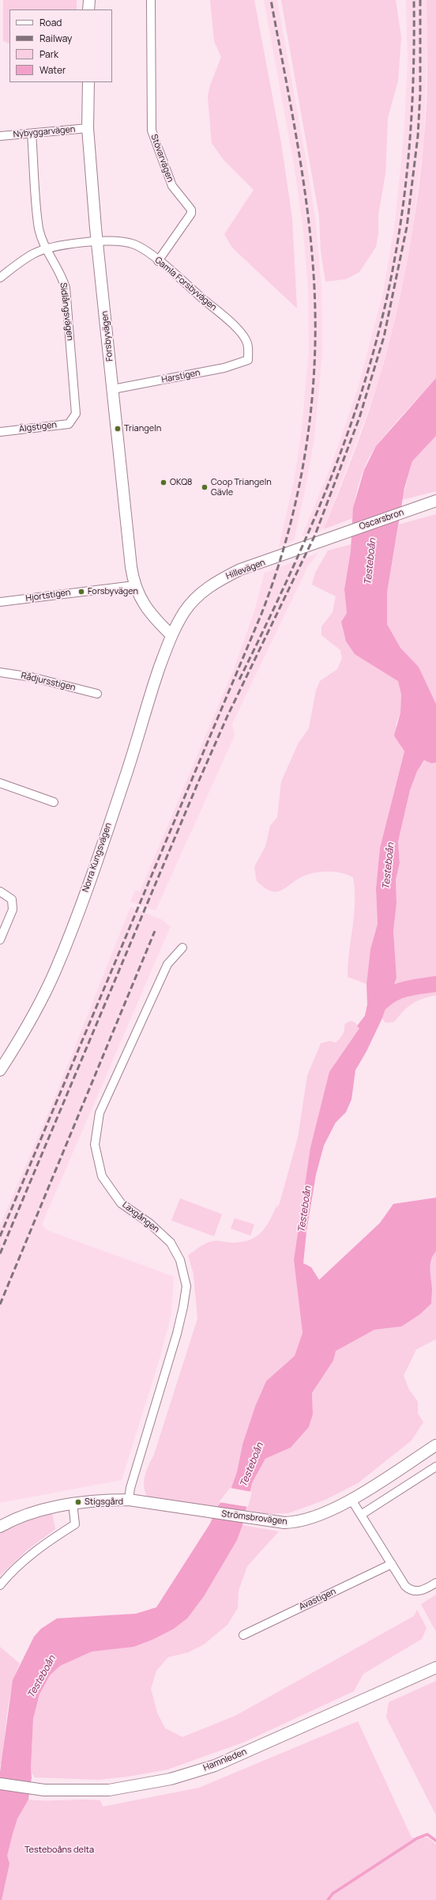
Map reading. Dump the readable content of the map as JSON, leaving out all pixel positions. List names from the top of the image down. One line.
{"streets":{"street":["Nybyggarvägen","Stövarvägen","Gamla Forsbyvägen","Sidlångsvägen","Forsbyvägen","Harstigen","Älgstigen","Oscarsbron","Hillevägen","Hjortstigen","Rådjursstigen","Norra Kungsvägen","Laxgången","Strömsbrovägen","Avastigen","Hamnleden"]},"crossings":[["Nybyggarvägen","Sidlångsvägen"],["Nybyggarvägen","Forsbyvägen"],["Stövarvägen","Gamla Forsbyvägen"],["Gamla Forsbyvägen","Sidlångsvägen"],["Gamla Forsbyvägen","Forsbyvägen"],["Gamla Forsbyvägen","Harstigen"],["Sidlångsvägen","Älgstigen"],["Forsbyvägen","Harstigen"],["Forsbyvägen","Hillevägen"],["Forsbyvägen","Hjortstigen"],["Forsbyvägen","Norra Kungsvägen"],["Oscarsbron","Hillevägen"],["Hillevägen","Norra Kungsvägen"],["Laxgången","Strömsbrovägen"]],"water":["Testeboån"],"parks":["Testeboåns delta"],"places":["Triangeln","OKQ8","Coop Triangeln Gävle","Forsbyvägen","Stigsgård"],"legend":["Road","Railway","Park","Water"]}
